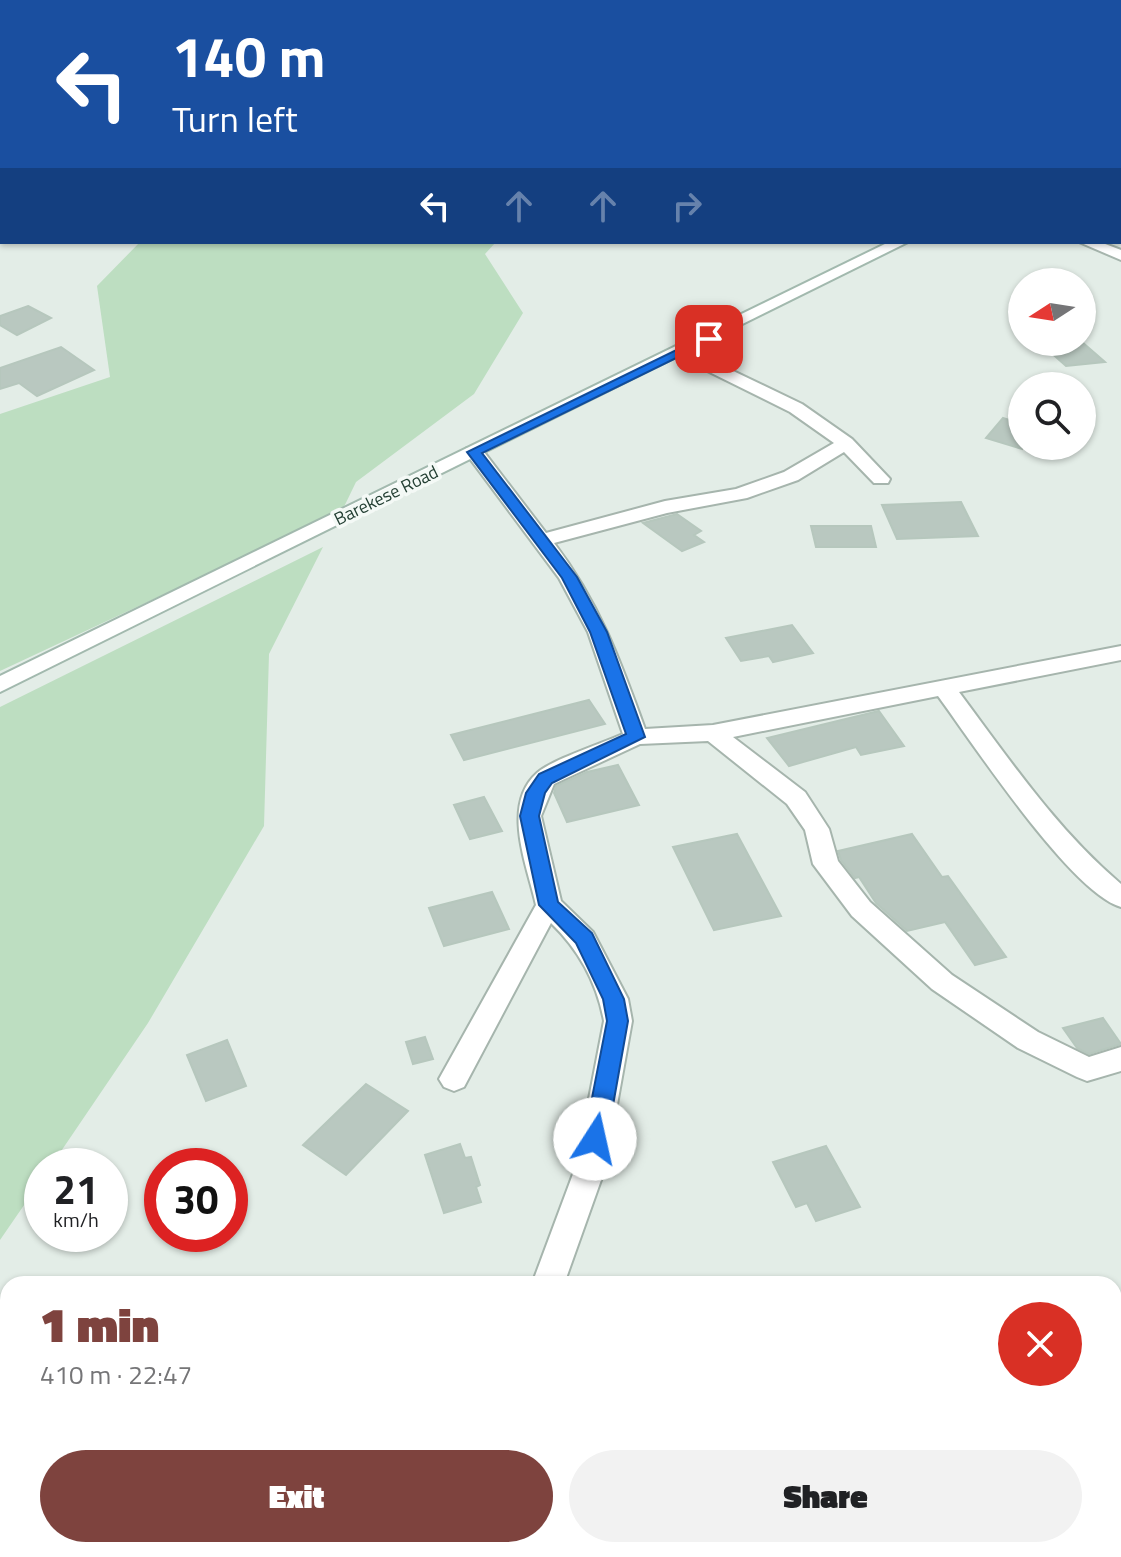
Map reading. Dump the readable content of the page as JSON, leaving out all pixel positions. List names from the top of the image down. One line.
{"streets":{"street":["Barekese Road"]},"north":"left","page":{"turn":["140 m","Turn left"],"speed":"21 km/h","limit":"30","heading":["1 min","410 m · 22:47"],"buttons":["Exit","Share"]}}
